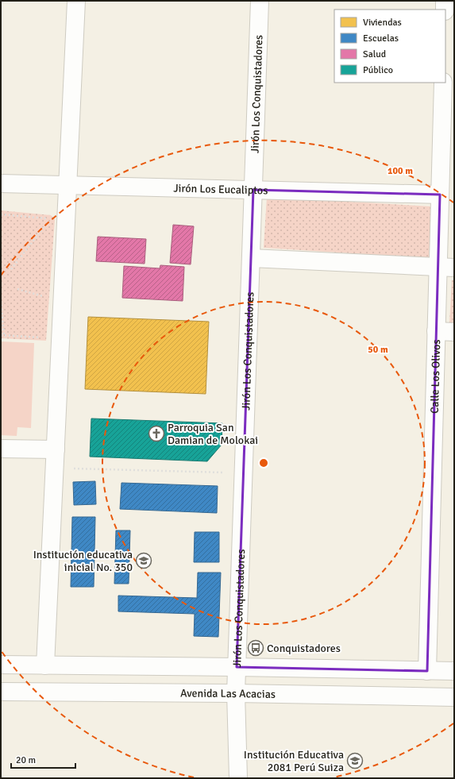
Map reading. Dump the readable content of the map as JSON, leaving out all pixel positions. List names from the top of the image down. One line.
{"streets":{"street":["Jirón Los Conquistadores","Jirón Los Eucaliptos","Calle Los Olivos","Avenida Las Acacias"]},"crossings":[["Jirón Los Conquistadores","Jirón Los Eucaliptos"],["Jirón Los Conquistadores","Avenida Las Acacias"],["Jirón Los Eucaliptos","Calle Los Olivos"]],"places":{"church":["Parroquia San Damian de Molokai"],"school or university":["Institución educativa inicial No. 350","Institución Educativa 2081 Perú Suiza"],"bus stop":["Conquistadores"]},"legend":["Viviendas","Escuelas","Salud","Público"],"scale_bar":"20 m","rings":["100 m","50 m"]}
